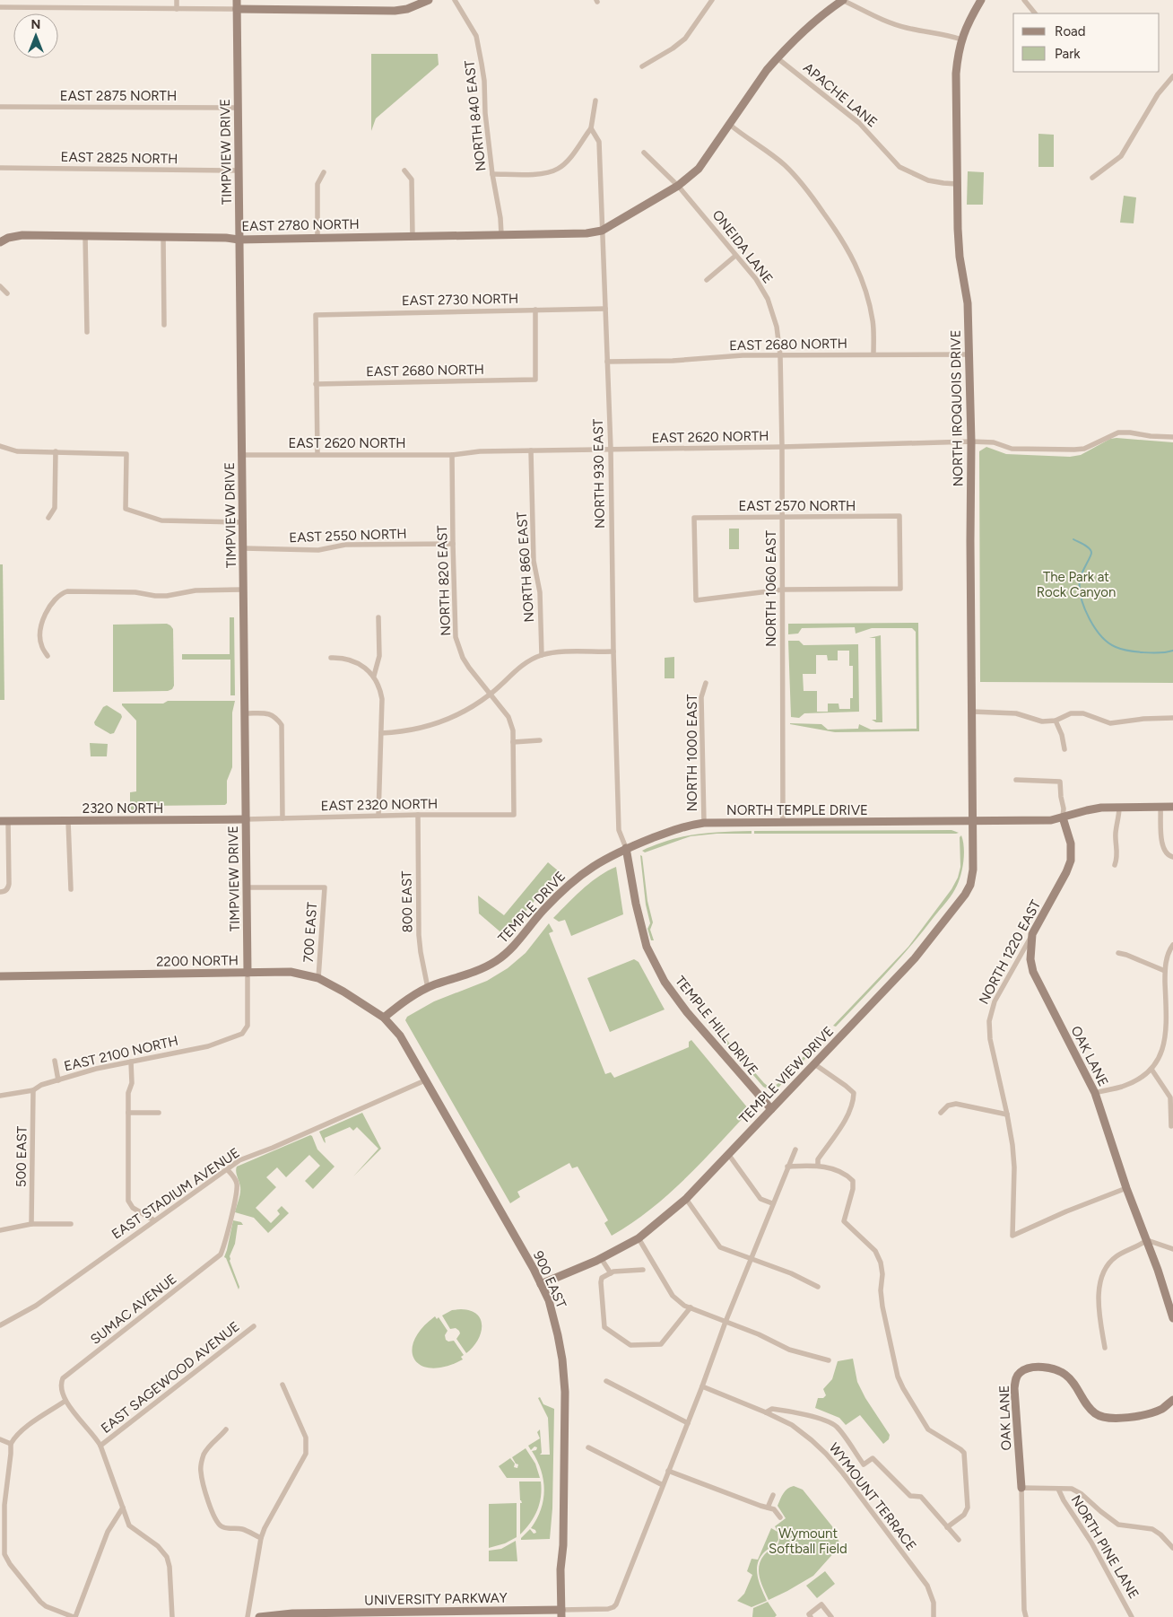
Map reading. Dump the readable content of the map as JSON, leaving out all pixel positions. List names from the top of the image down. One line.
{"streets":{"street":["APACHE LANE","EAST 2875 NORTH","NORTH 840 EAST","TIMPVIEW DRIVE","EAST 2825 NORTH","EAST 2780 NORTH","ONEIDA LANE","EAST 2730 NORTH","EAST 2680 NORTH","NORTH IROQUOIS DRIVE","EAST 2620 NORTH","NORTH 930 EAST","EAST 2570 NORTH","EAST 2550 NORTH","NORTH 860 EAST","NORTH 820 EAST","NORTH 1060 EAST","NORTH 1000 EAST","EAST 2320 NORTH","2320 NORTH","NORTH TEMPLE DRIVE","800 EAST","TEMPLE DRIVE","700 EAST","NORTH 1220 EAST","2200 NORTH","TEMPLE HILL DRIVE","EAST 2100 NORTH","OAK LANE","TEMPLE VIEW DRIVE","500 EAST","EAST STADIUM AVENUE","900 EAST","SUMAC AVENUE","EAST SAGEWOOD AVENUE","WYMOUNT TERRACE","NORTH PINE LANE","UNIVERSITY PARKWAY"]},"crossings":[["APACHE LANE","NORTH IROQUOIS DRIVE"],["EAST 2875 NORTH","TIMPVIEW DRIVE"],["NORTH 840 EAST","EAST 2780 NORTH"],["TIMPVIEW DRIVE","EAST 2825 NORTH"],["TIMPVIEW DRIVE","EAST 2780 NORTH"],["TIMPVIEW DRIVE","EAST 2620 NORTH"],["TIMPVIEW DRIVE","EAST 2550 NORTH"],["TIMPVIEW DRIVE","EAST 2320 NORTH"],["TIMPVIEW DRIVE","2320 NORTH"],["TIMPVIEW DRIVE","700 EAST"],["TIMPVIEW DRIVE","2200 NORTH"],["TIMPVIEW DRIVE","EAST 2100 NORTH"],["EAST 2780 NORTH","NORTH 930 EAST"],["ONEIDA LANE","EAST 2680 NORTH"],["ONEIDA LANE","NORTH 1060 EAST"],["EAST 2730 NORTH","EAST 2680 NORTH"],["EAST 2730 NORTH","NORTH 930 EAST"],["EAST 2680 NORTH","NORTH IROQUOIS DRIVE"],["EAST 2680 NORTH","NORTH 930 EAST"],["EAST 2680 NORTH","NORTH 1060 EAST"],["NORTH IROQUOIS DRIVE","EAST 2620 NORTH"],["NORTH IROQUOIS DRIVE","NORTH TEMPLE DRIVE"],["NORTH IROQUOIS DRIVE","TEMPLE VIEW DRIVE"],["EAST 2620 NORTH","NORTH 930 EAST"],["EAST 2620 NORTH","NORTH 860 EAST"],["EAST 2620 NORTH","NORTH 820 EAST"],["EAST 2620 NORTH","NORTH 1060 EAST"],["NORTH 930 EAST","NORTH TEMPLE DRIVE"],["NORTH 930 EAST","TEMPLE DRIVE"],["NORTH 930 EAST","TEMPLE HILL DRIVE"],["EAST 2570 NORTH","NORTH 1060 EAST"],["EAST 2550 NORTH","NORTH 820 EAST"],["NORTH 820 EAST","EAST 2320 NORTH"],["NORTH 1060 EAST","NORTH TEMPLE DRIVE"],["NORTH 1000 EAST","NORTH TEMPLE DRIVE"],["EAST 2320 NORTH","2320 NORTH"],["EAST 2320 NORTH","800 EAST"],["NORTH TEMPLE DRIVE","TEMPLE DRIVE"],["NORTH TEMPLE DRIVE","NORTH 1220 EAST"],["NORTH TEMPLE DRIVE","TEMPLE HILL DRIVE"],["NORTH TEMPLE DRIVE","TEMPLE VIEW DRIVE"],["800 EAST","TEMPLE DRIVE"],["TEMPLE DRIVE","2200 NORTH"],["TEMPLE DRIVE","TEMPLE HILL DRIVE"],["TEMPLE DRIVE","900 EAST"],["700 EAST","2200 NORTH"],["NORTH 1220 EAST","OAK LANE"],["2200 NORTH","900 EAST"],["TEMPLE HILL DRIVE","TEMPLE VIEW DRIVE"],["EAST 2100 NORTH","500 EAST"],["TEMPLE VIEW DRIVE","900 EAST"],["EAST STADIUM AVENUE","900 EAST"],["EAST STADIUM AVENUE","SUMAC AVENUE"],["900 EAST","UNIVERSITY PARKWAY"]],"parks":["The Park at Rock Canyon","Wymount Softball Field"],"legend":["Road","Park"],"north":"top"}
